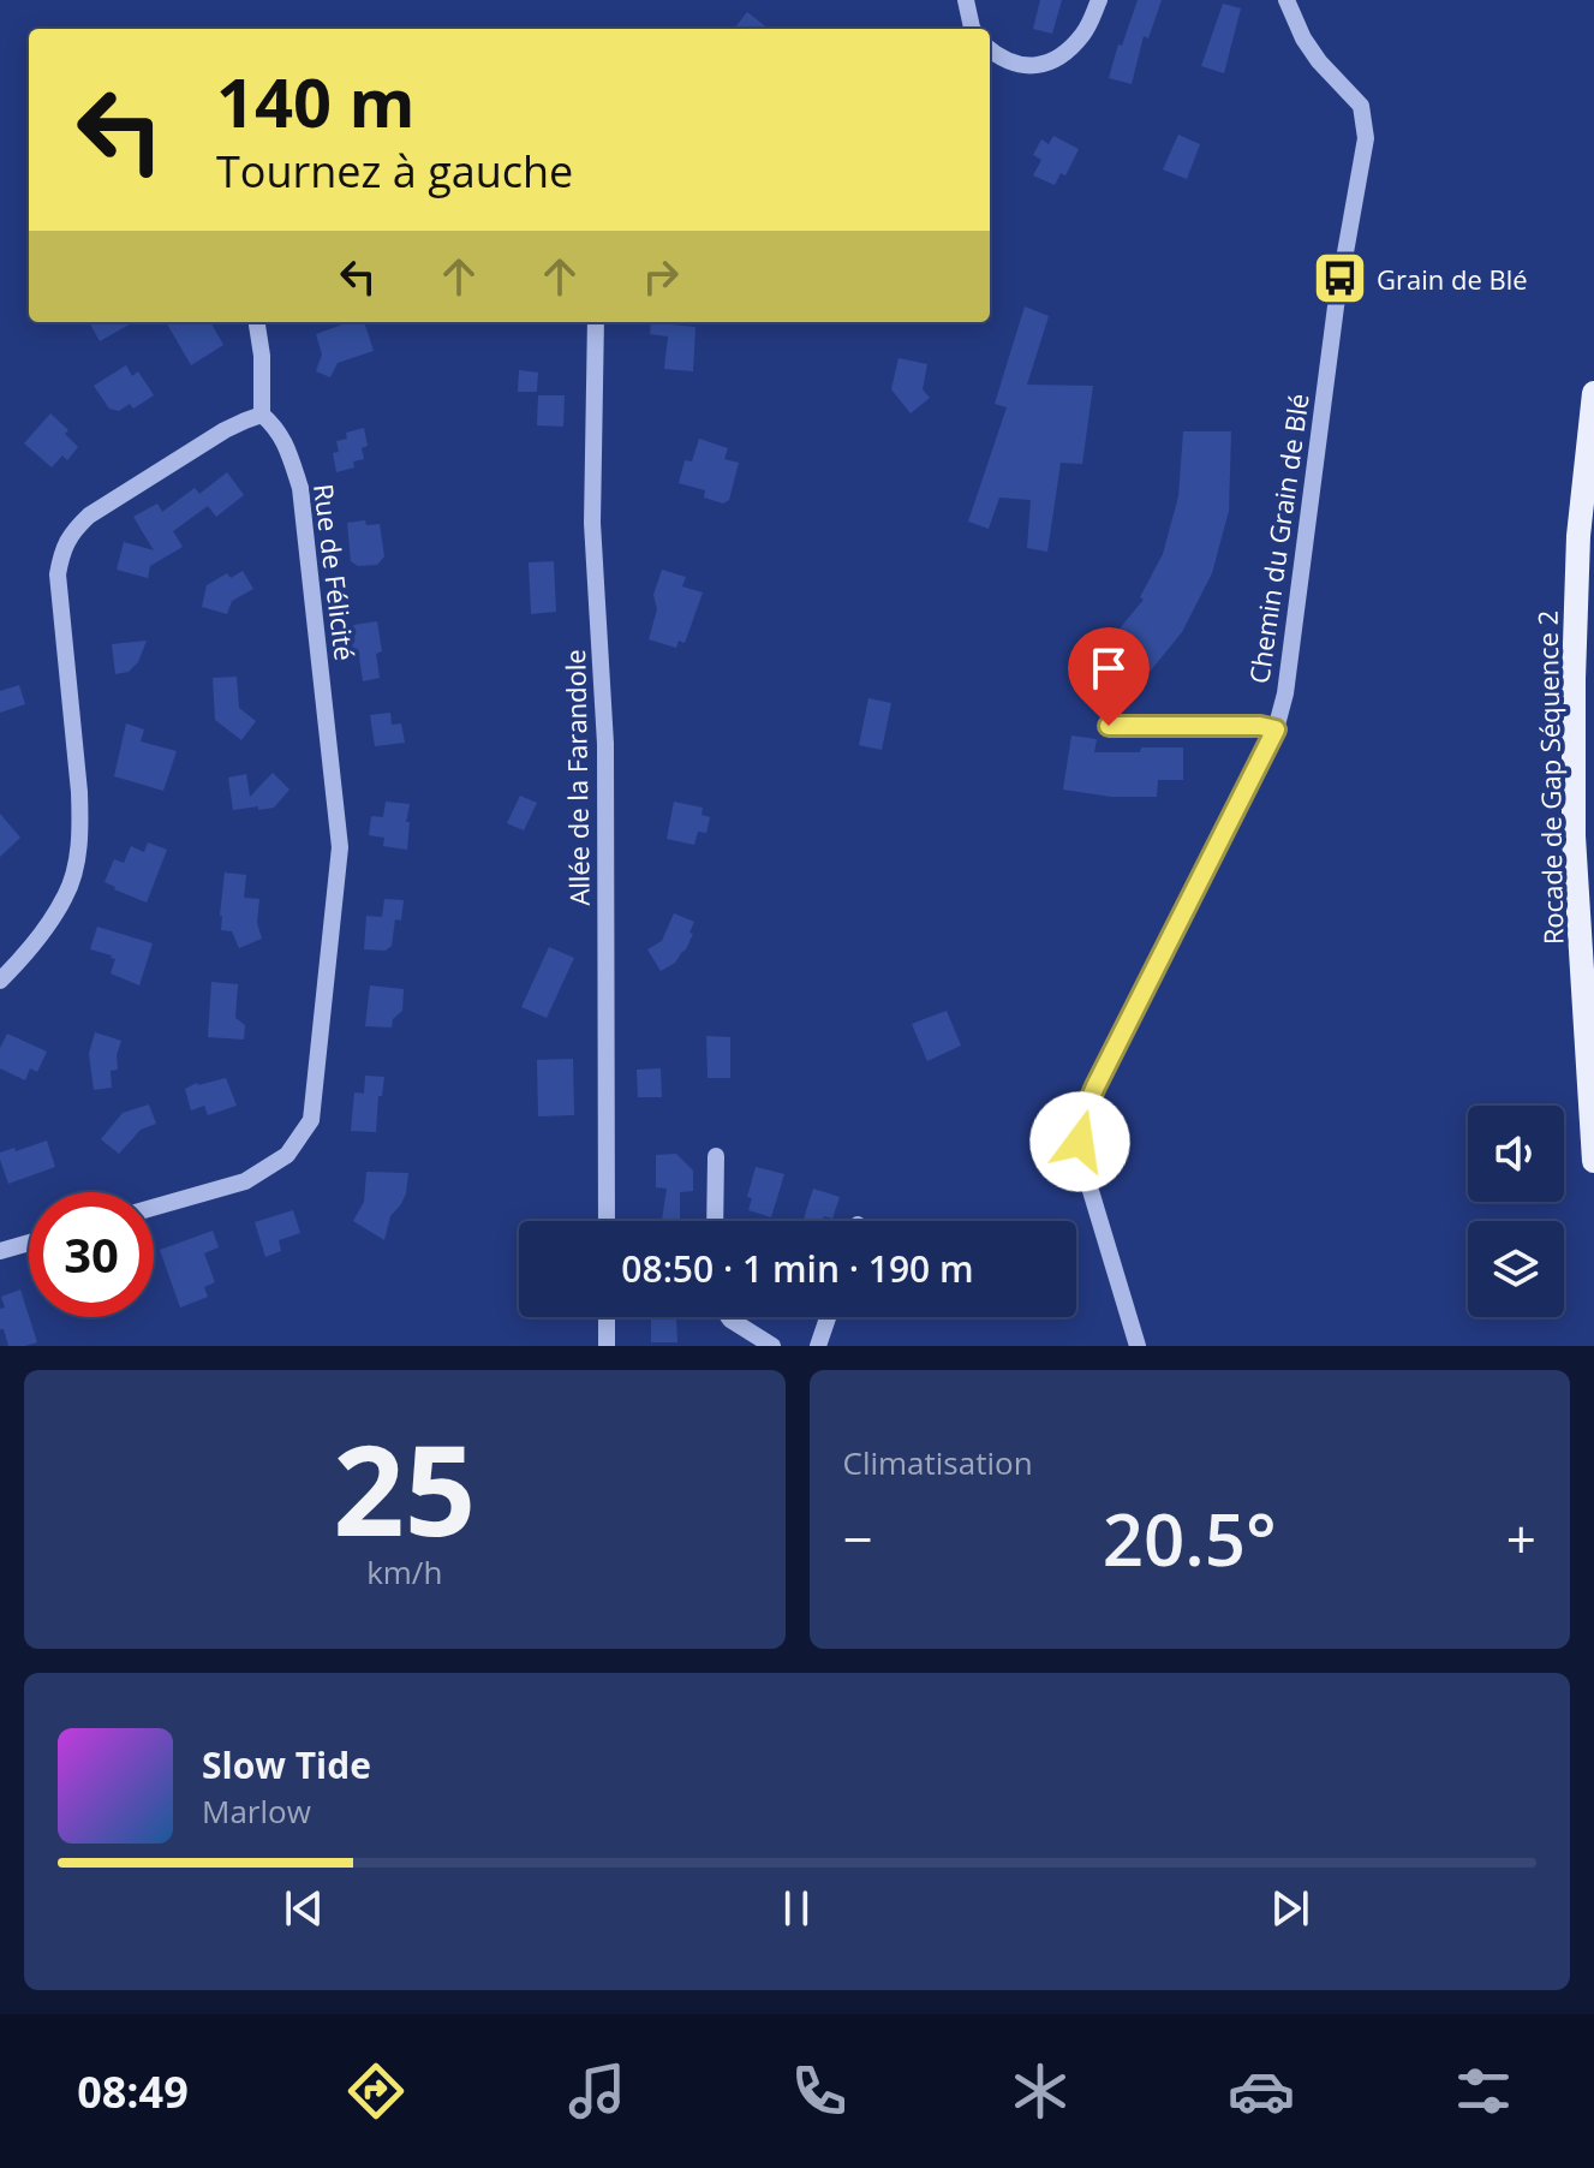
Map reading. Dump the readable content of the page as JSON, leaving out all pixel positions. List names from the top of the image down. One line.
{"streets":{"main road":["Rocade de Gap Séquence 2"],"street":["Chemin du Grain de Blé","Rue de Félicité","Allée de la Farandole"]},"places":{"bus stop":["Grain de Blé"]},"page":{"turn":["140 m","Tournez à gauche"],"limit":"30","trip":"08:50 · 1 min · 190 m","tile":[["25","km/h"],"Climatisation"],"heat":["−","20.5°","+"],"song":["Slow Tide","Marlow"],"tabs":"08:49"}}
